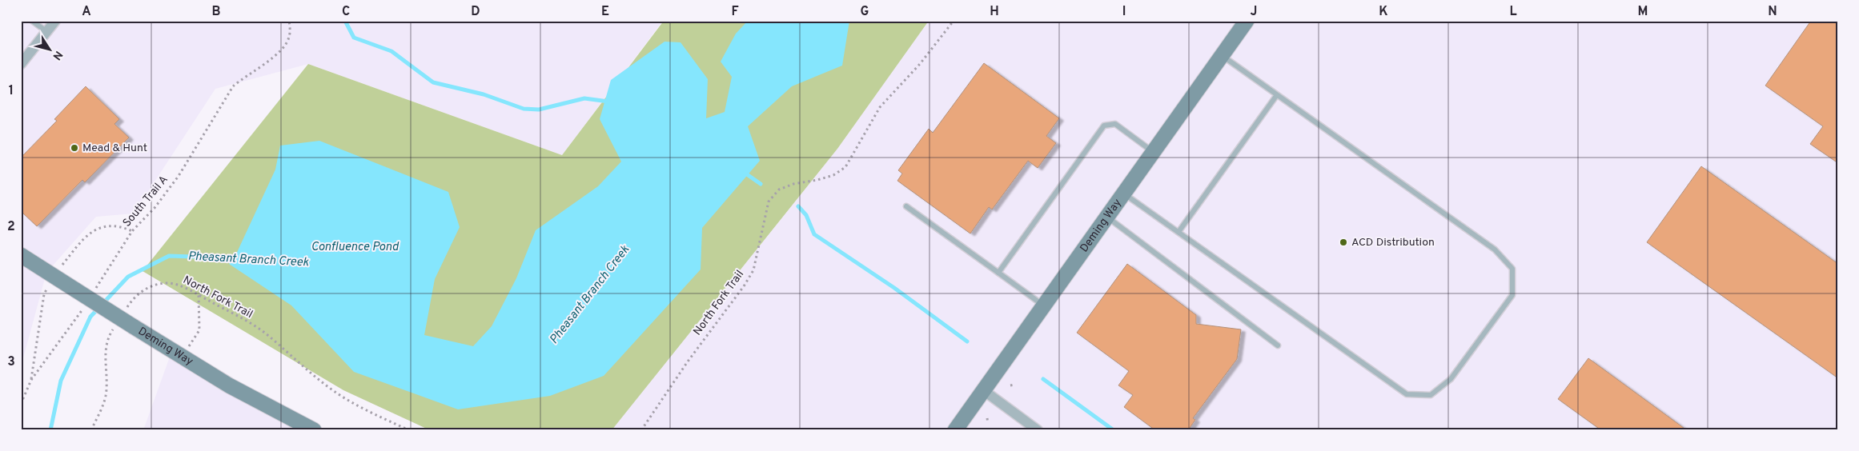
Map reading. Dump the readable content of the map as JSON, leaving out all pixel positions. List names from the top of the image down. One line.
{"streets":{"street":["Deming Way"],"path":["South Trail A","North Fork Trail"]},"water":["Confluence Pond","Pheasant Branch Creek"],"places":["Mead & Hunt","ACD Distribution"],"north":"bottom right","grid":{"columns":["A","B","C","D","E","F","G","H","I","J","K","L","M","N"],"rows":["1","2","3"]}}
